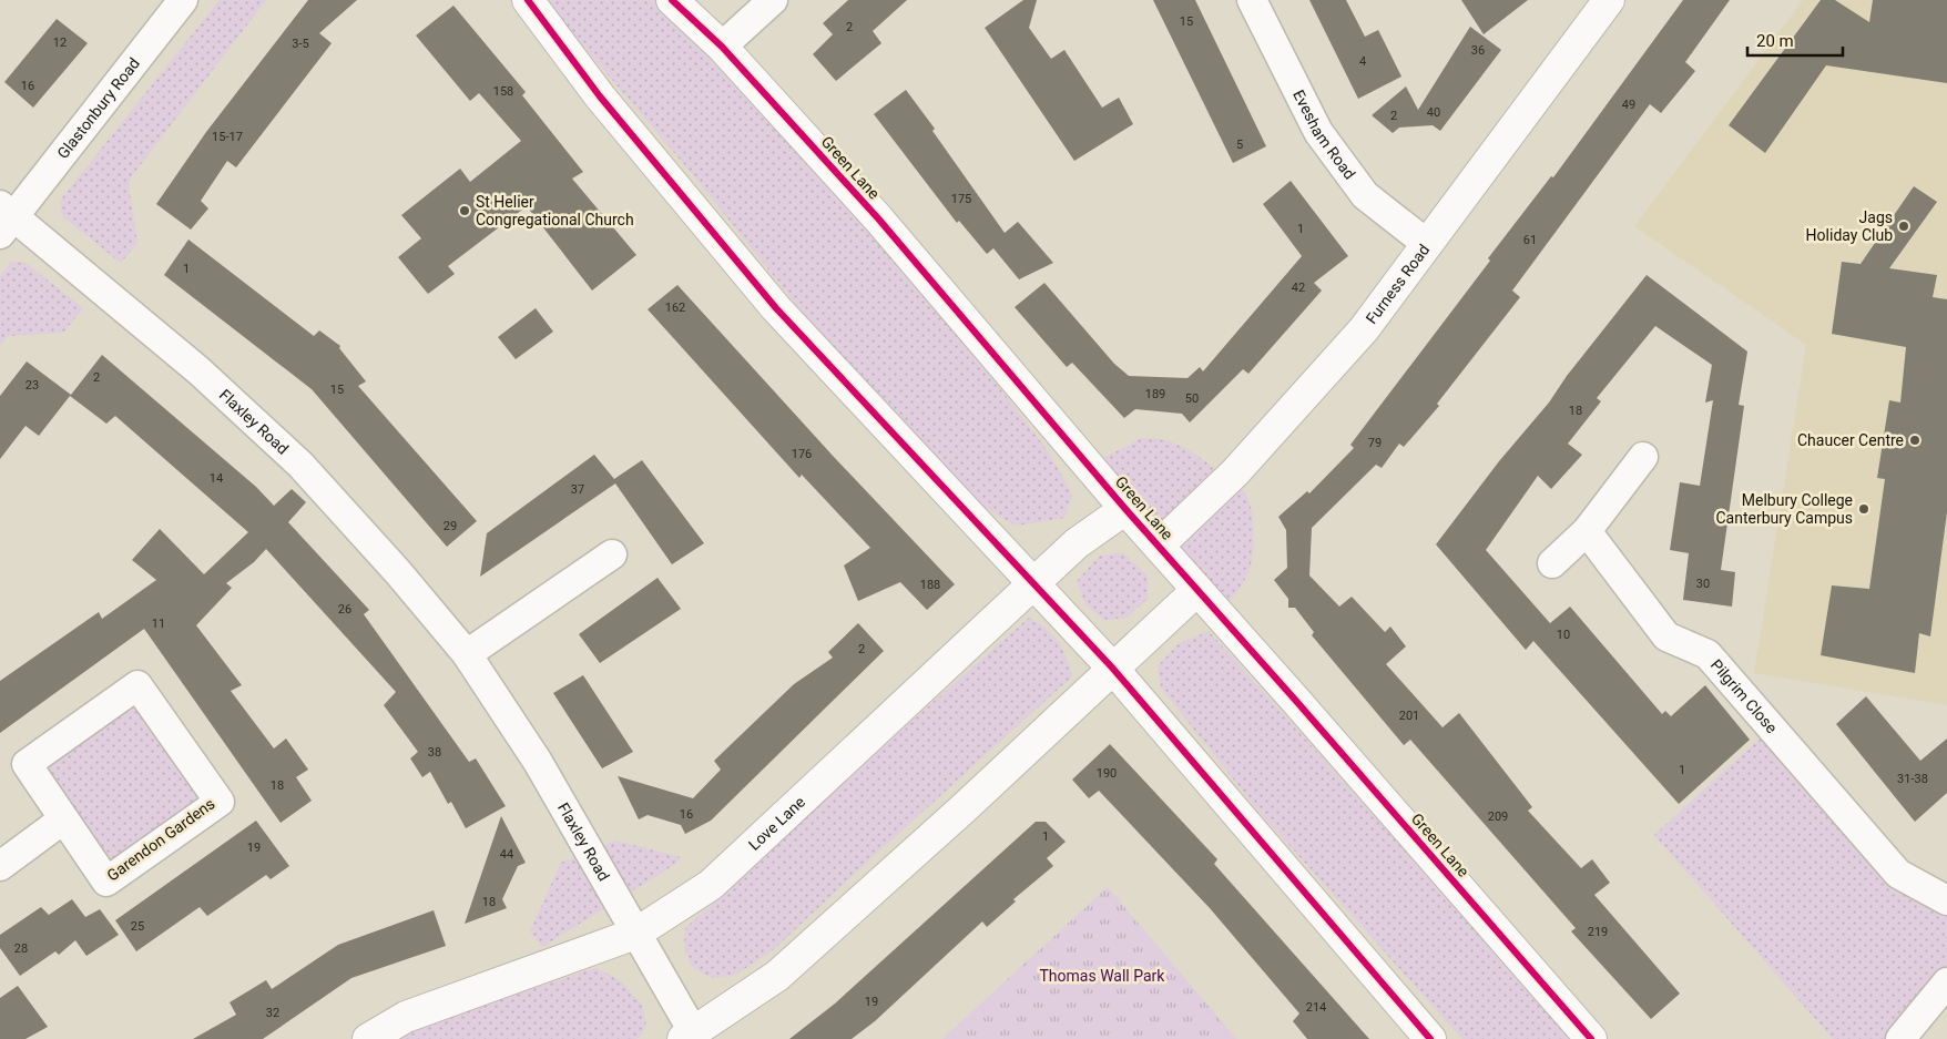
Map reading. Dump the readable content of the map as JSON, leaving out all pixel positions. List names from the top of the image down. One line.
{"streets":{"main road":["Green Lane","Furness Road","Love Lane"],"street":["Glastonbury Road","Evesham Road","Flaxley Road","Pilgrim Close","Garendon Gardens"]},"crossings":[["Glastonbury Road","Flaxley Road"],["Evesham Road","Furness Road"],["Green Lane","Furness Road"],["Green Lane","Love Lane"],["Flaxley Road","Love Lane"]],"parks":["Thomas Wall Park"],"places":["St Helier Congregational Church","Jags Holiday Club","Chaucer Centre","Melbury College Canterbury Campus"],"house_numbers":["15","2","12","3-5","36","4","16","158","49","40","2","15-17","5","175","1","61","1","42","162","2","23","15","189","50","18","79","176","14","37","29","30","188","26","11","10","2","201","38","1","190","31-38","18","16","209","1","19","44","18","25","219","28","19","214","32"],"scale_bar":"20 m"}
